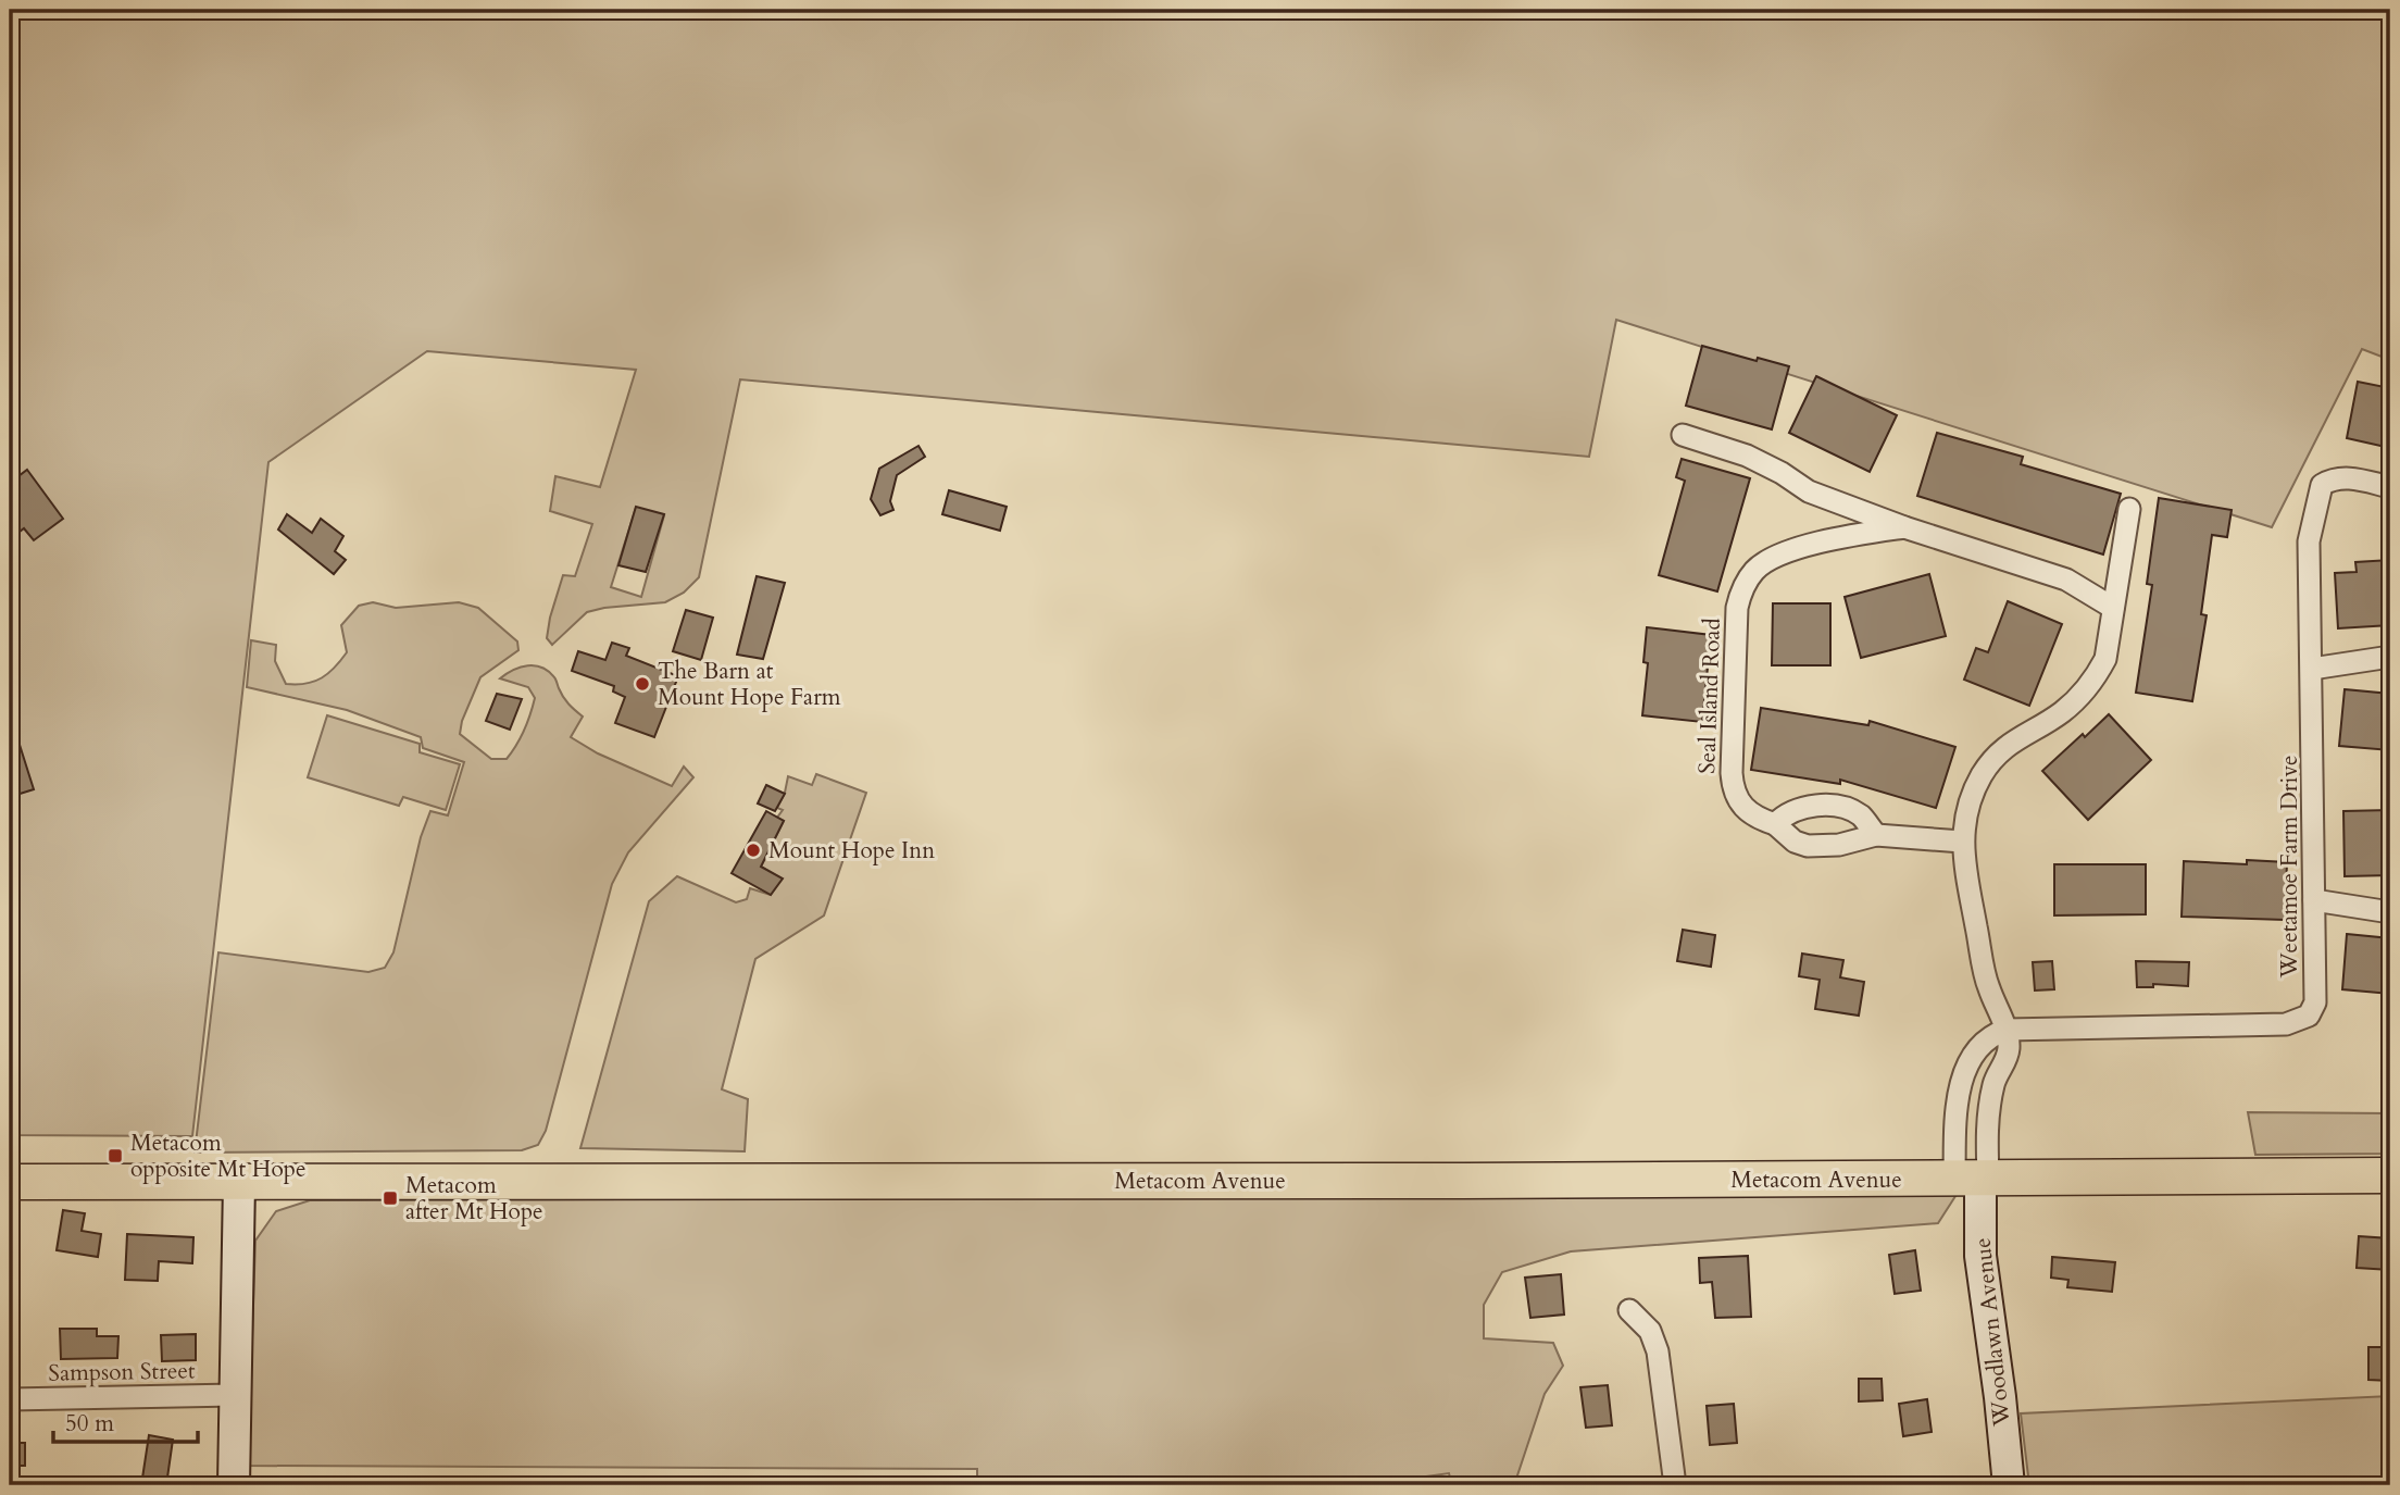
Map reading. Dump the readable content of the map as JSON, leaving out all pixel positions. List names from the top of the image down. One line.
{"streets":{"main road":["Metacom Avenue"],"street":["Seal Island Road","Weetamoe Farm Drive","Woodlawn Avenue","Sampson Street"]},"crossings":[["Metacom Avenue","Woodlawn Avenue"]],"places":{"other":["The Barn at Mount Hope Farm","Mount Hope Inn"],"transit":["Metacom opposite Mt Hope","Metacom after Mt Hope"]},"scale_bar":"50 m"}
